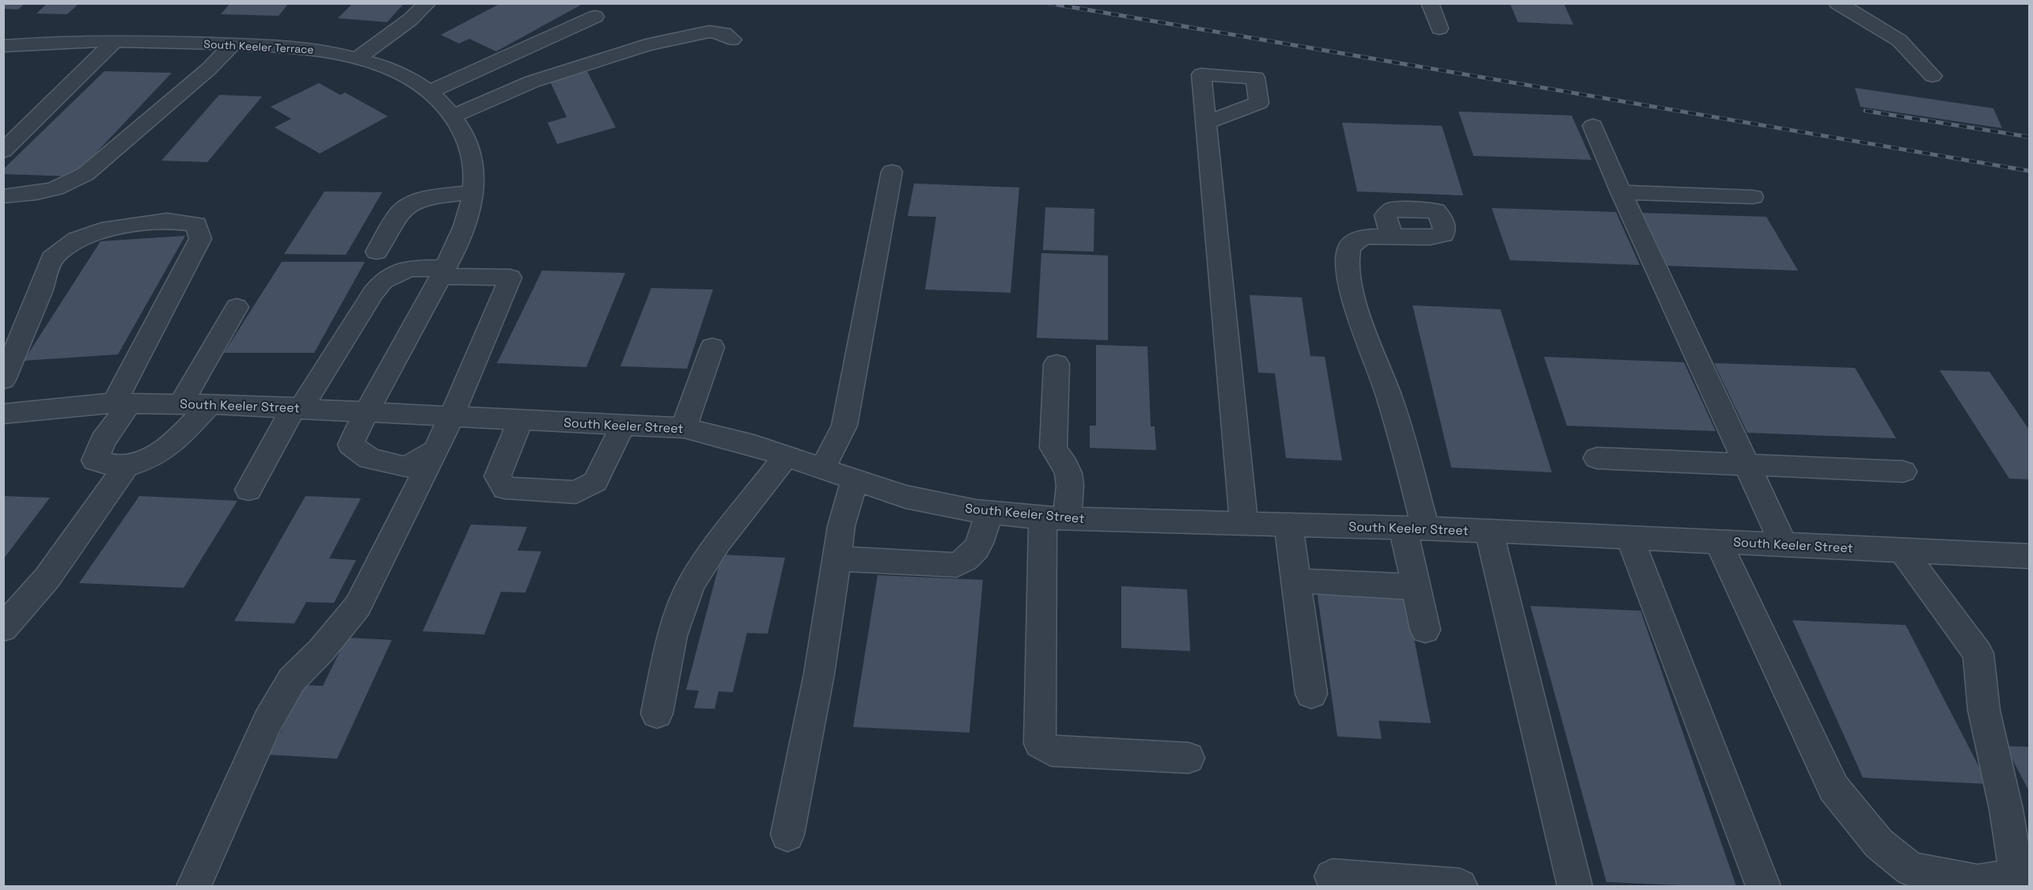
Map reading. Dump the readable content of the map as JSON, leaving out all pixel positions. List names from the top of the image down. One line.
{"streets":{"street":["South Keeler Terrace","South Keeler Street"]},"crossings":[["South Keeler Terrace","South Keeler Street"]]}
